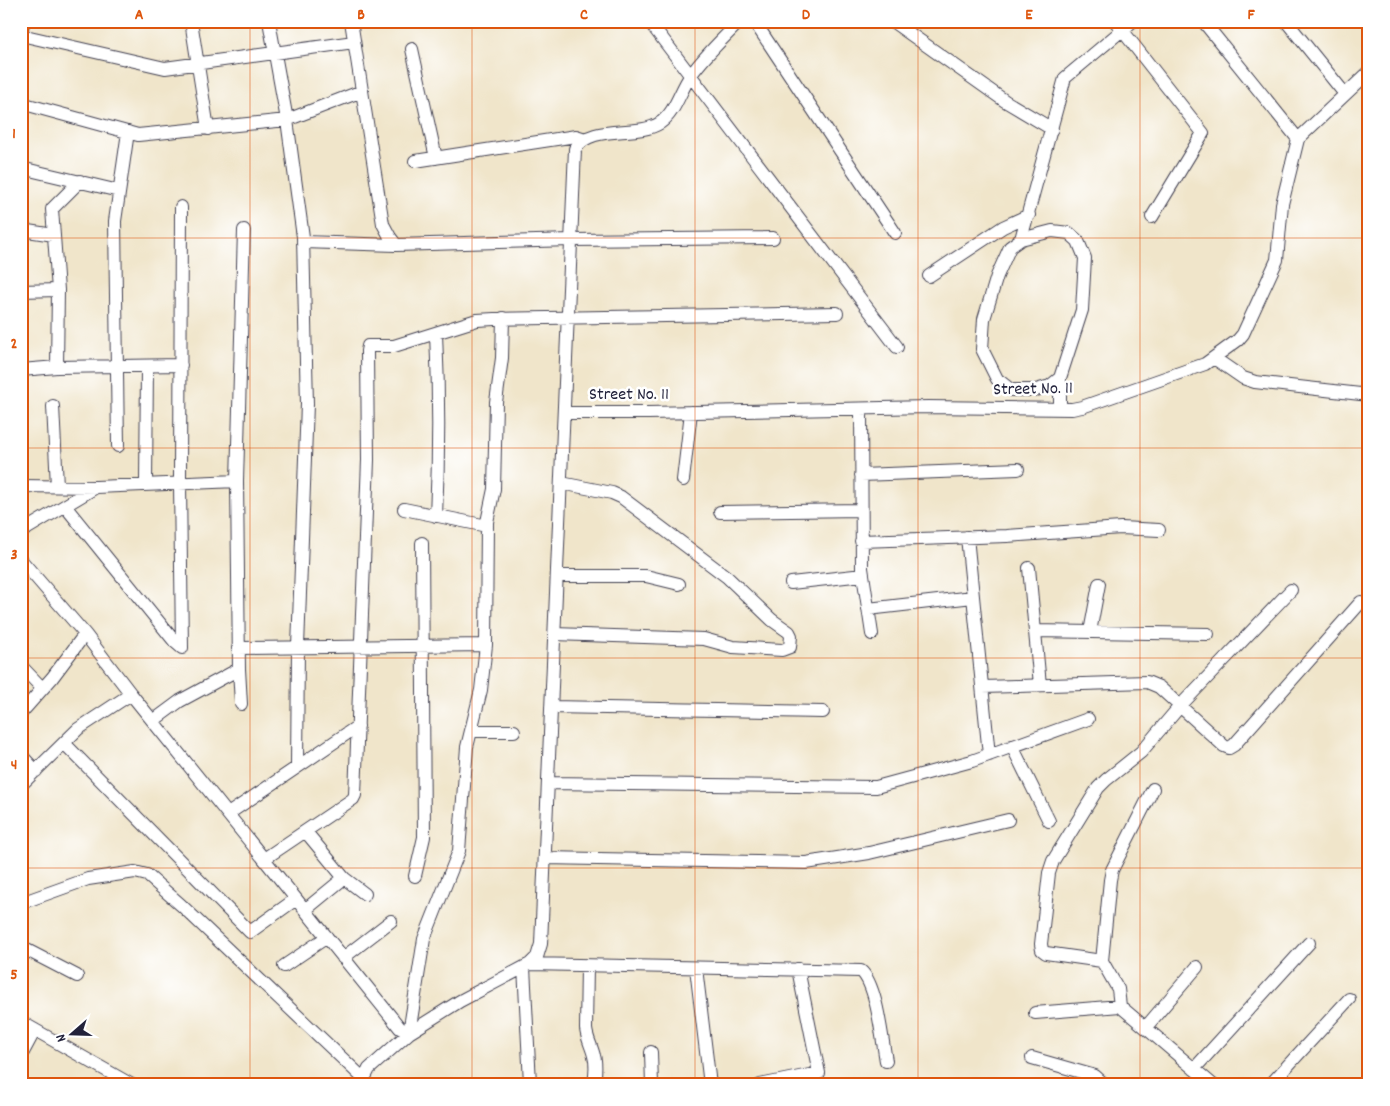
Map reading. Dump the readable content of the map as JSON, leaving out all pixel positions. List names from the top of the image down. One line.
{"streets":{"street":["Street No. 11"]},"north":"left","grid":{"columns":["A","B","C","D","E","F"],"rows":["1","2","3","4","5"]}}
